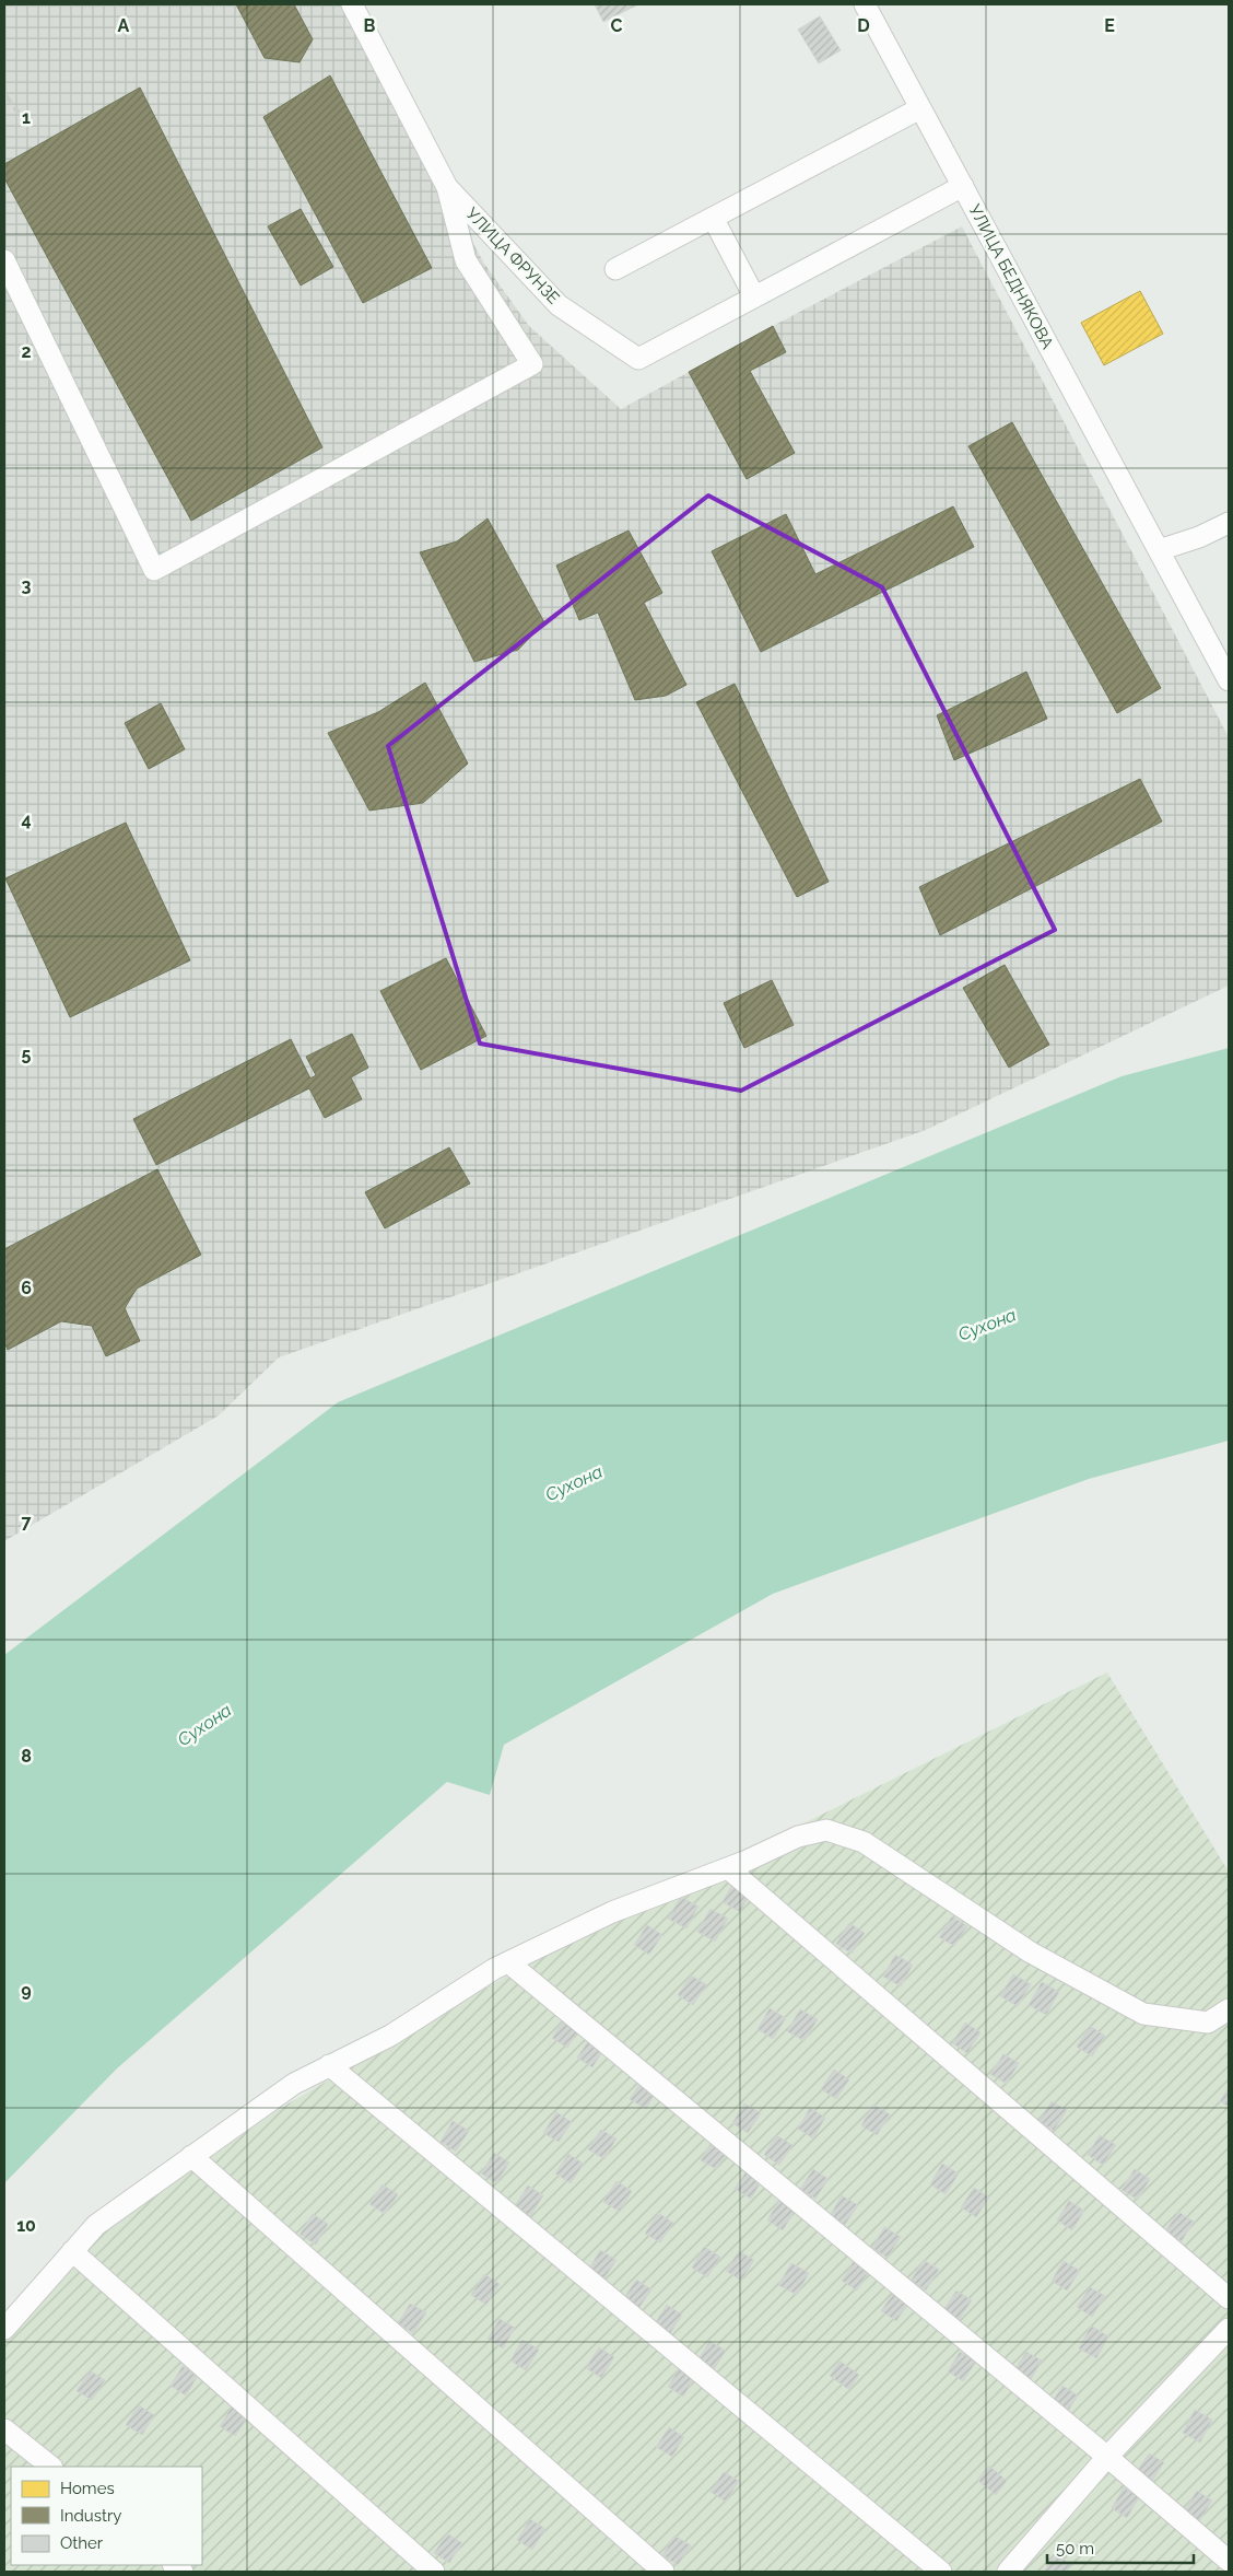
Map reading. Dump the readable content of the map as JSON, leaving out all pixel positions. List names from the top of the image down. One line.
{"streets":{"street":["УЛИЦА ФРУНЗЕ","УЛИЦА БЕДНЯКОВА"]},"crossings":[["УЛИЦА ФРУНЗЕ","УЛИЦА БЕДНЯКОВА"]],"water":["Сухона"],"legend":["Homes","Industry","Other"],"scale_bar":"50 m","grid":{"columns":["A","B","C","D","E"],"rows":["1","2","3","4","5","6","7","8","9","10"]}}
